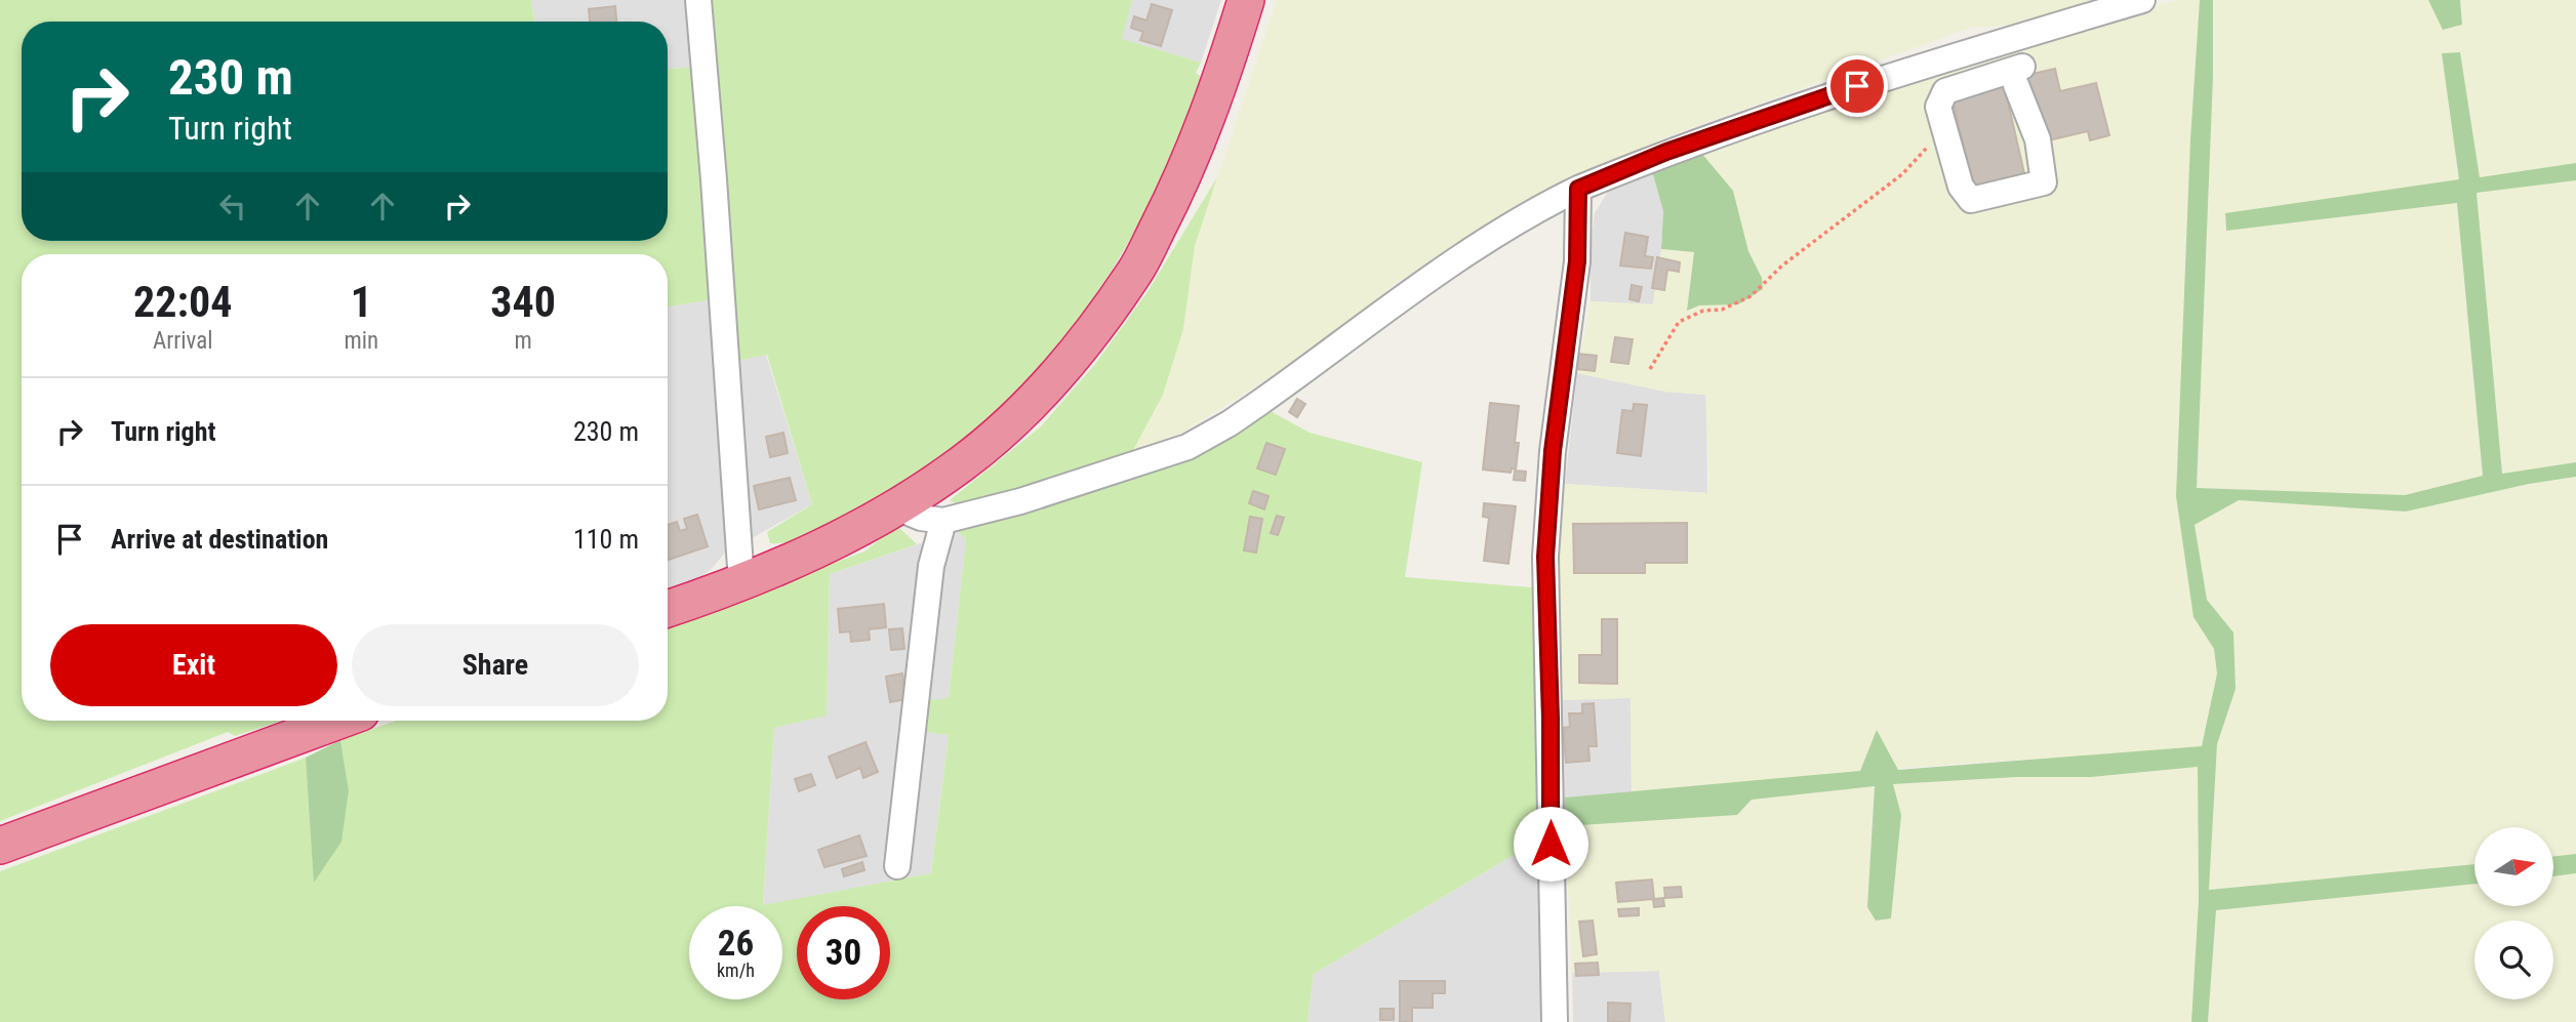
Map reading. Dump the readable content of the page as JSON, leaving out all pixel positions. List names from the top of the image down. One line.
{"north":"right","page":{"turn":["230 m","Turn right"],"eta":["22:04","Arrival","1","min","340","m"],"list":[{"name":"Turn right","value":"230 m"},{"name":"Arrive at destination","value":"110 m"}],"buttons":["Exit","Share"],"speed":"26 km/h","limit":"30"}}
